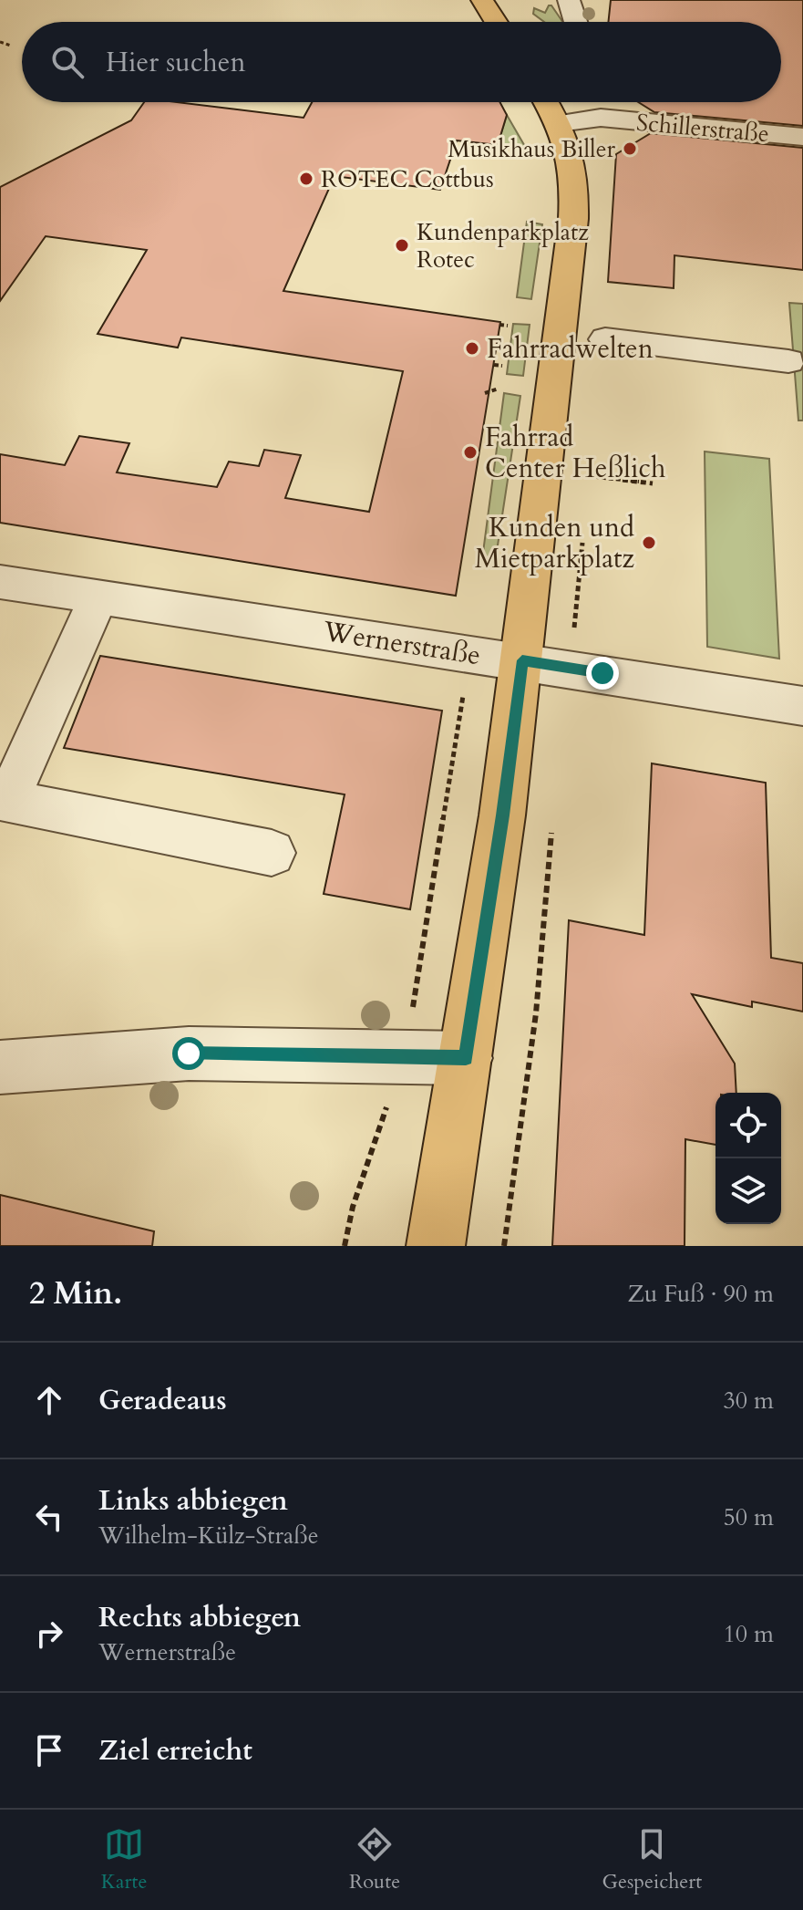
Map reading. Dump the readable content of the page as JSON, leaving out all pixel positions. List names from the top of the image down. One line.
{"streets":{"street":["Schillerstraße","Wernerstraße"]},"places":["Musikhaus Biller","ROTEC Cottbus","Kundenparkplatz Rotec","Fahrradwelten","Fahrrad Center Heßlich","Kunden und Mietparkplatz"],"page":{"search":"Hier suchen","heading":["2 Min.","Zu Fuß · 90 m"],"list":[["Geradeaus","30 m"],["Links abbiegen","Wilhelm-Külz-Straße","50 m"],["Rechts abbiegen","Wernerstraße","10 m"],"Ziel erreicht"],"nav":["Karte","Route","Gespeichert"]}}
